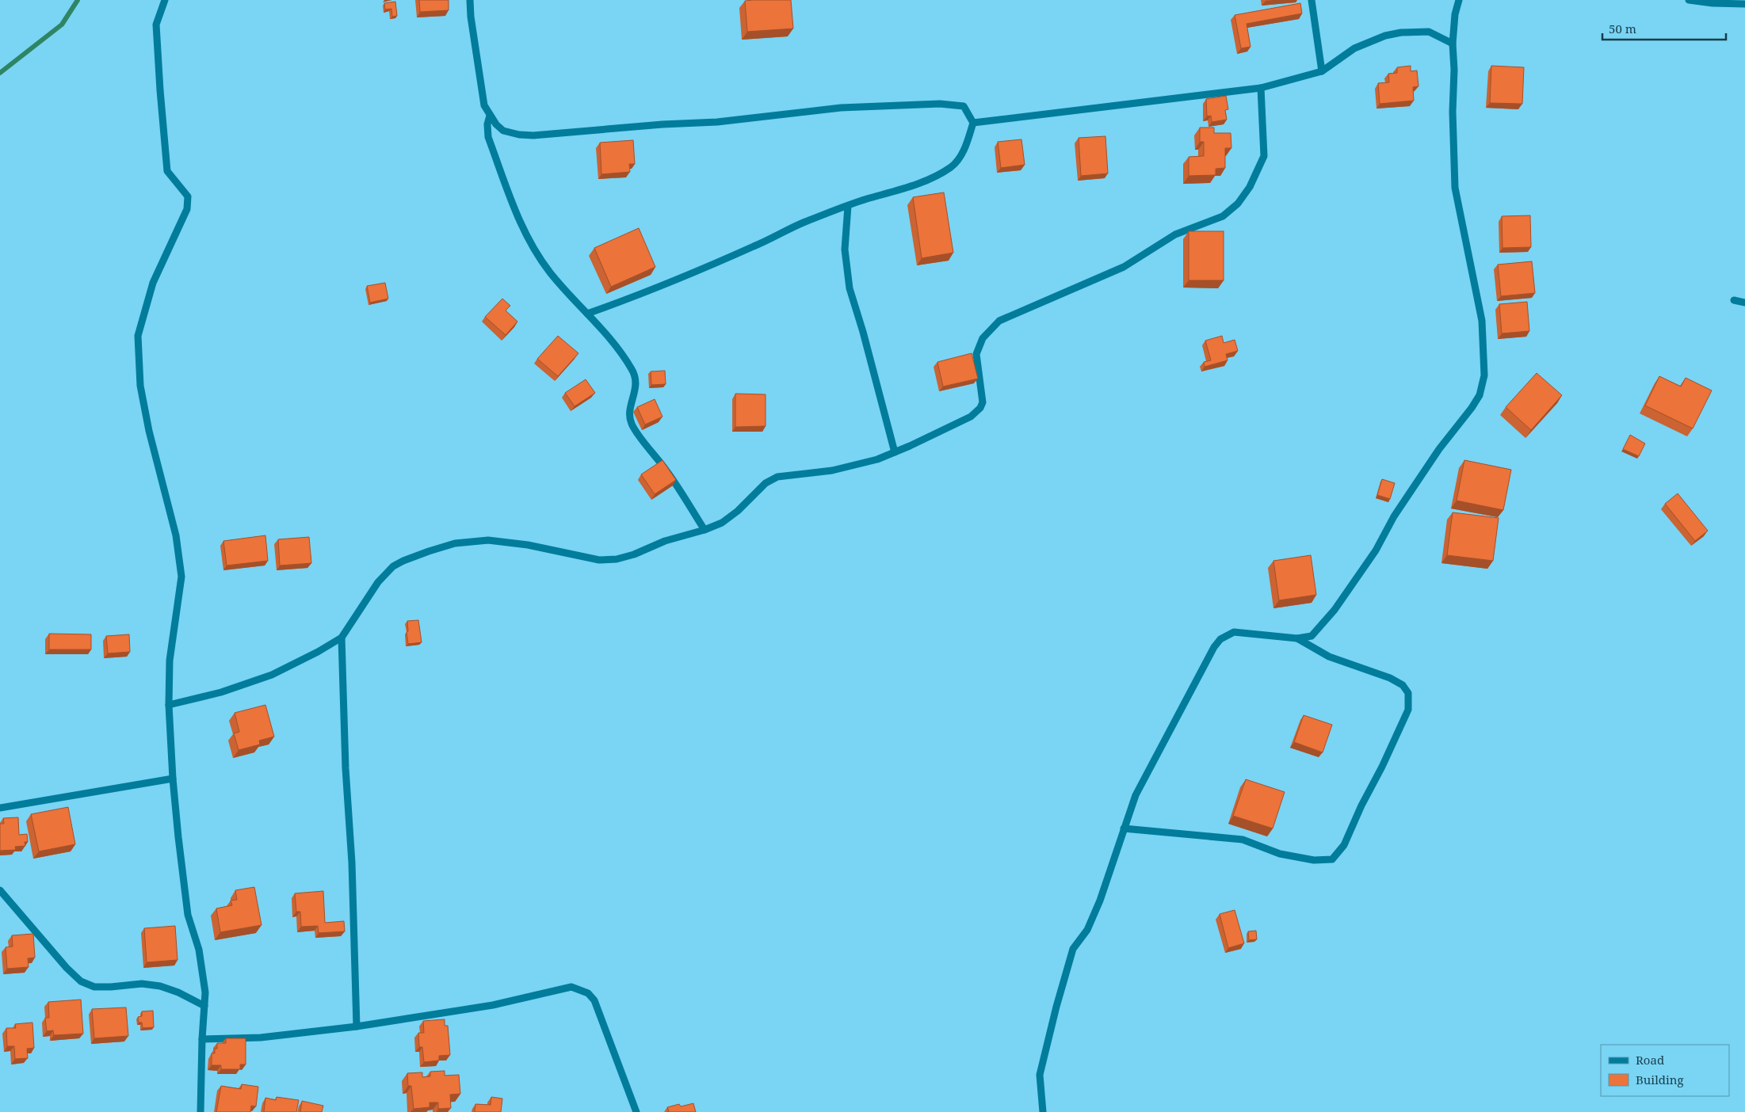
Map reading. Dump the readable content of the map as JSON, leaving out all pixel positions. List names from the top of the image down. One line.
{"legend":["Road","Building"],"scale_bar":"50 m"}
